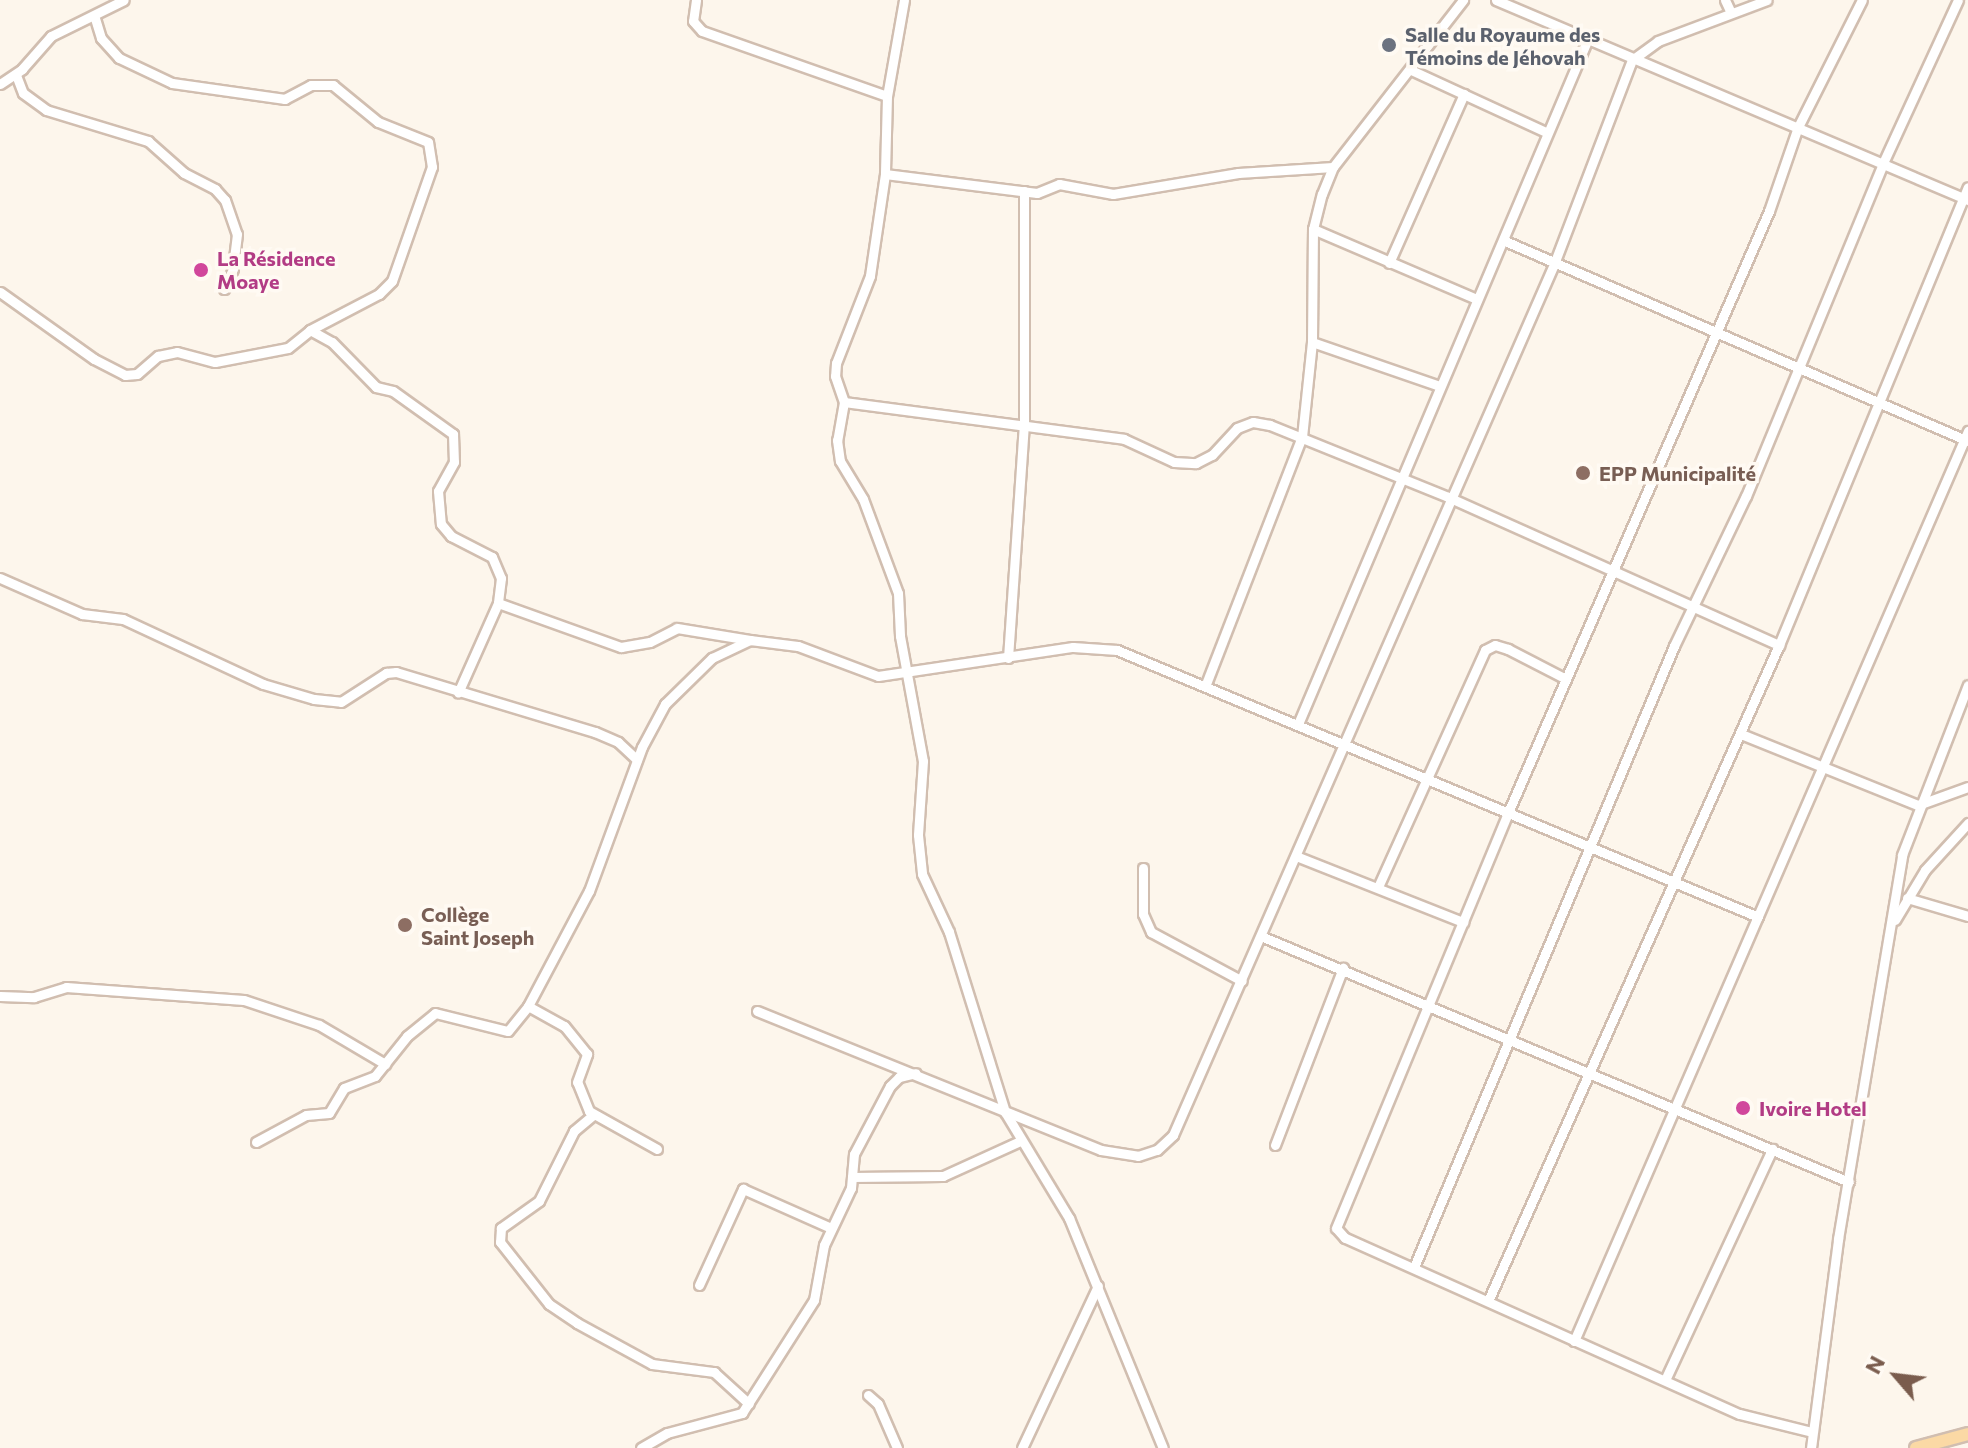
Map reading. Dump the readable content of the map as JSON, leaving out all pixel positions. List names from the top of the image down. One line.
{"places":["Salle du Royaume des Témoins de Jéhovah","La Résidence Moaye","EPP Municipalité","Collège Saint Joseph","Ivoire Hotel"],"north":"top left"}
